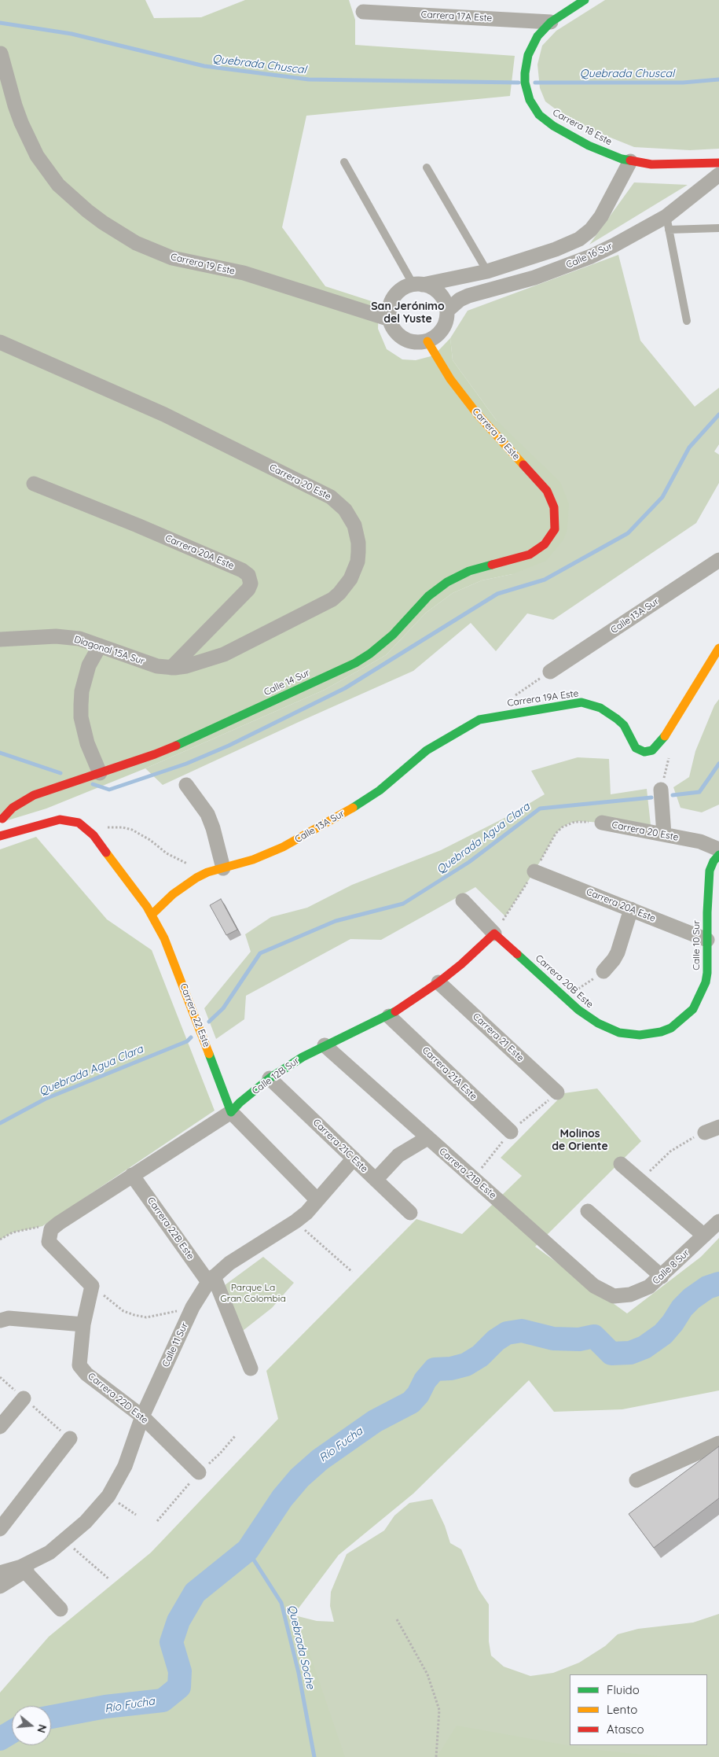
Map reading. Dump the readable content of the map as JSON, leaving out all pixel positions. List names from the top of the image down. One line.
{"streets":{"street":["Carrera 17A Este","Carrera 18 Este","Calle 16 Sur","Carrera 19 Este","Carrera 20 Este","Carrera 20A Este","Calle 13A Sur","Diagonal 15A Sur","Calle 14 Sur","Carrera 19A Este","Calle 10 Sur","Carrera 20B Este","Carrera 22 Este","Carrera 21 Este","Carrera 21A Este","Calle 12B Sur","Carrera 21C Este","Carrera 21B Este","Carrera 22B Este","Calle 8 Sur","Calle 11 Sur","Carrera 22D Este"]},"crossings":[["Carrera 17A Este","Carrera 18 Este"],["Carrera 18 Este","Calle 16 Sur"],["Calle 16 Sur","Carrera 19 Este"],["Carrera 19 Este","Calle 14 Sur"],["Carrera 20 Este","Carrera 20A Este"],["Carrera 20 Este","Diagonal 15A Sur"],["Carrera 20A Este","Diagonal 15A Sur"],["Carrera 20A Este","Calle 10 Sur"],["Calle 13A Sur","Carrera 19A Este"],["Calle 13A Sur","Carrera 22 Este"],["Calle 10 Sur","Carrera 20B Este"],["Carrera 20B Este","Calle 12B Sur"],["Carrera 22 Este","Calle 12B Sur"],["Carrera 22 Este","Calle 11 Sur"],["Carrera 21 Este","Calle 12B Sur"],["Carrera 21A Este","Calle 12B Sur"],["Calle 12B Sur","Carrera 21C Este"],["Calle 12B Sur","Carrera 21B Este"],["Calle 12B Sur","Carrera 22B Este"],["Carrera 21C Este","Calle 11 Sur"],["Carrera 21B Este","Calle 8 Sur"],["Carrera 22B Este","Calle 11 Sur"],["Calle 11 Sur","Carrera 22D Este"]],"districts":["San Jerónimo del Yuste","Molinos de Oriente"],"water":["Quebrada Chuscal","Quebrada Agua Clara","Río Fucha","Quebrada Soche"],"parks":["Parque La Gran Colombia"],"legend":["Fluido","Lento","Atasco"],"north":"right"}
